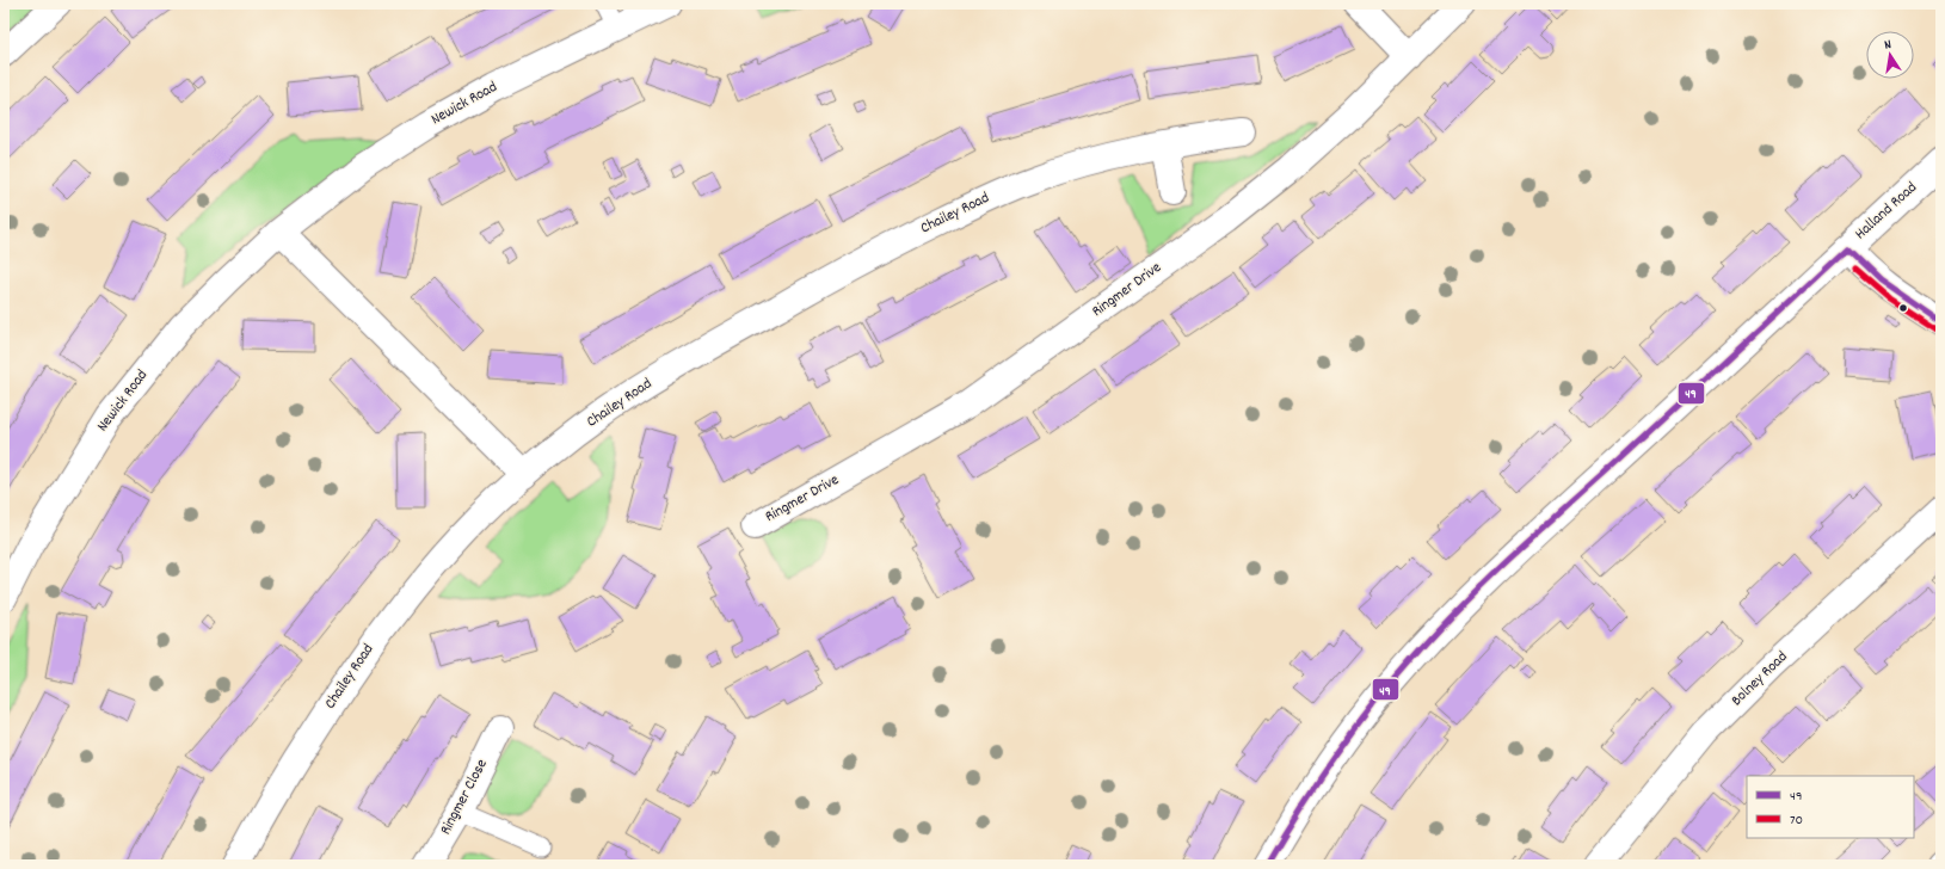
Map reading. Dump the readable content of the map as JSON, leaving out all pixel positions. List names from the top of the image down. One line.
{"streets":{"street":["Newick Road","Halland Road","Chailey Road","Ringmer Drive","Bolney Road","Ringmer Close"]},"lines":["transit line 49","transit line 70"],"legend":["49","70"],"north":"top"}
